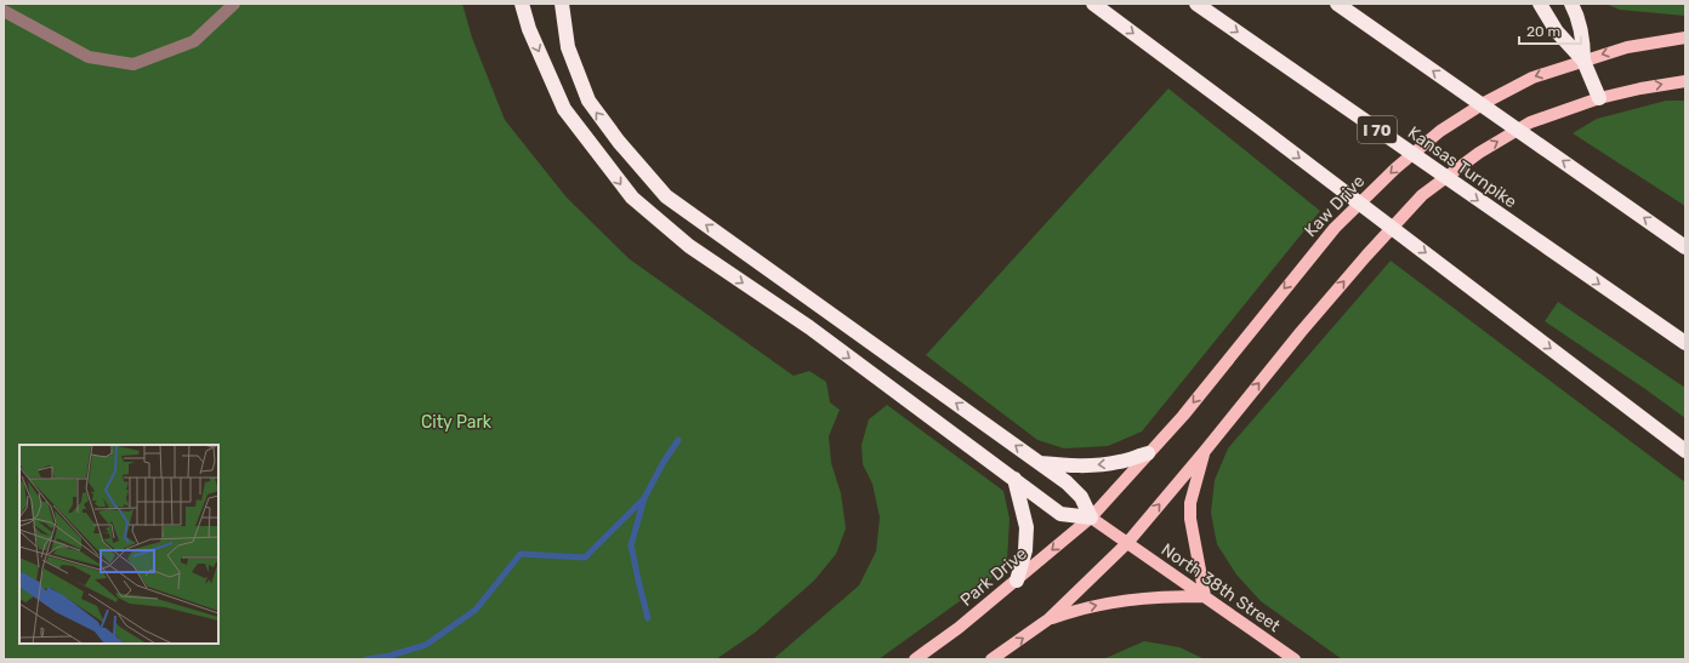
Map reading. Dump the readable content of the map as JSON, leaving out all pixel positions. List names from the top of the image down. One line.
{"streets":{"highway":["I 70","Kansas Turnpike"],"main road":["Kaw Drive","Park Drive","North 38th Street"]},"crossings":[["Kaw Drive","Park Drive"],["Kaw Drive","North 38th Street"],["Park Drive","North 38th Street"]],"parks":["City Park"],"scale_bar":"20 m"}
